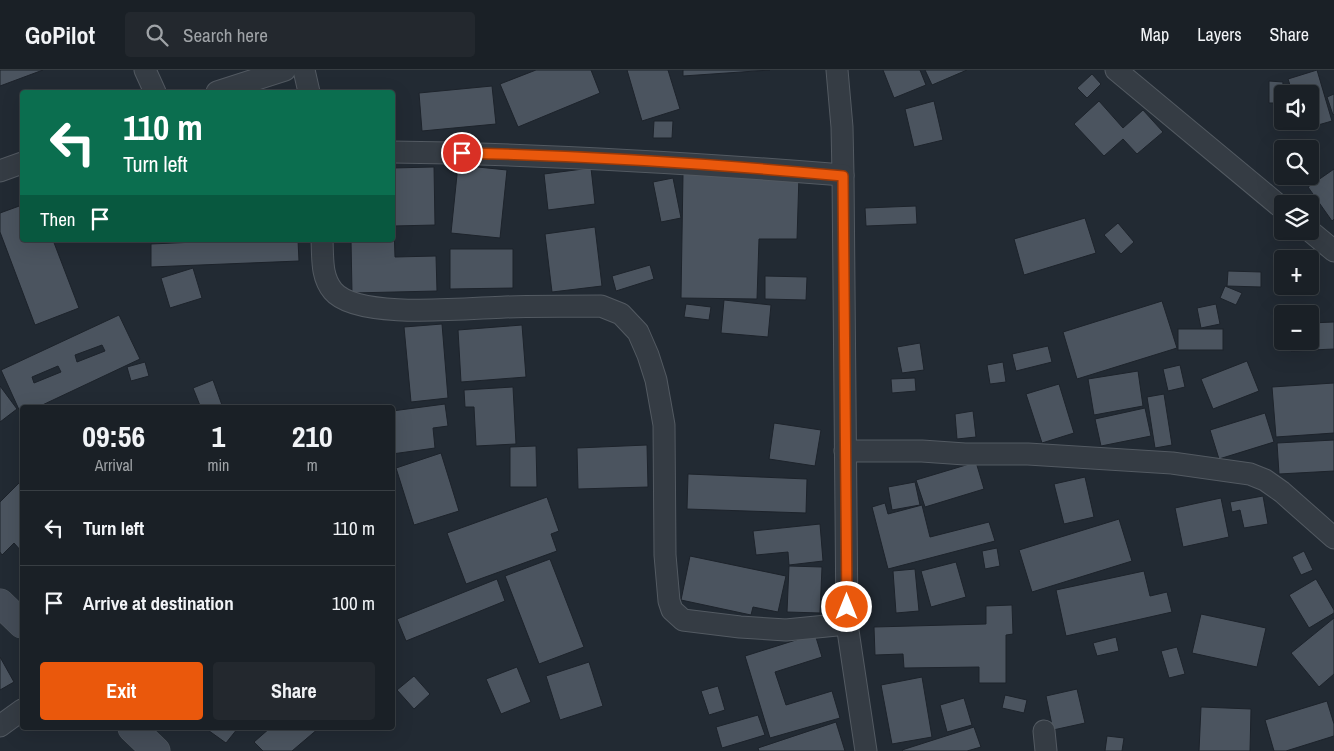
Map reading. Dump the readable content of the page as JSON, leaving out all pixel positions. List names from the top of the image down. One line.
{"page":{"header":"GoPilot","search":"Search here","nav":["Map","Layers","Share"],"map_buttons":["+","−"],"turn":["110 m","Turn left"],"then":"Then","eta":["09:56","Arrival","1","min","210","m"],"list":[{"name":"Turn left","value":"110 m"},{"name":"Arrive at destination","value":"100 m"}],"buttons":["Exit","Share"]}}
